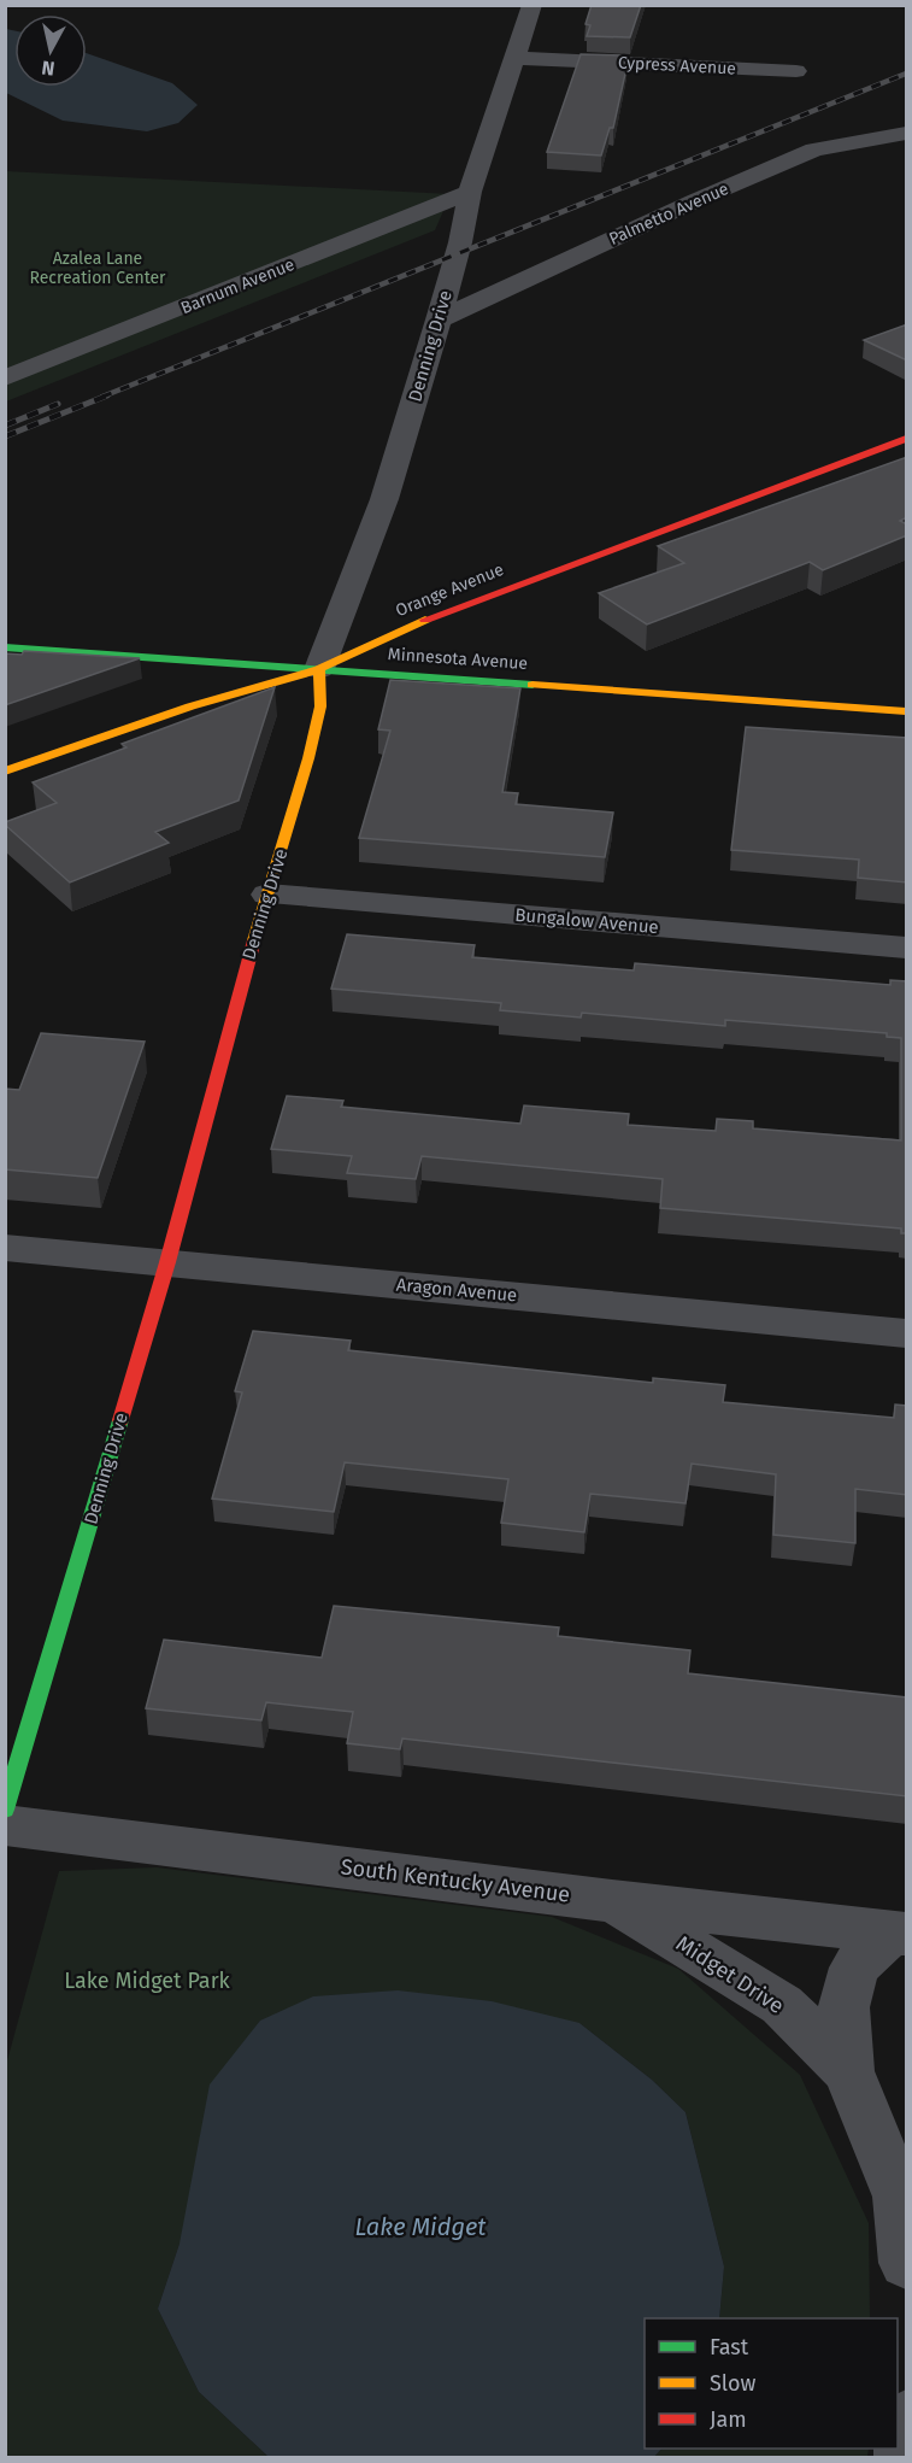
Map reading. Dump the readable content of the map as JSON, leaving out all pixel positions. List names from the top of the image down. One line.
{"streets":{"street":["Cypress Avenue","Palmetto Avenue","Barnum Avenue","Denning Drive","Orange Avenue","Minnesota Avenue","Bungalow Avenue","Aragon Avenue","South Kentucky Avenue","Midget Drive"]},"crossings":[["Cypress Avenue","Denning Drive"],["Palmetto Avenue","Denning Drive"],["Barnum Avenue","Denning Drive"],["Denning Drive","Orange Avenue"],["Denning Drive","Minnesota Avenue"],["Denning Drive","Bungalow Avenue"],["Denning Drive","Aragon Avenue"],["Orange Avenue","Minnesota Avenue"],["South Kentucky Avenue","Midget Drive"]],"water":["Lake Midget"],"parks":["Azalea Lane Recreation Center","Lake Midget Park"],"legend":["Fast","Slow","Jam"],"north":"bottom"}
